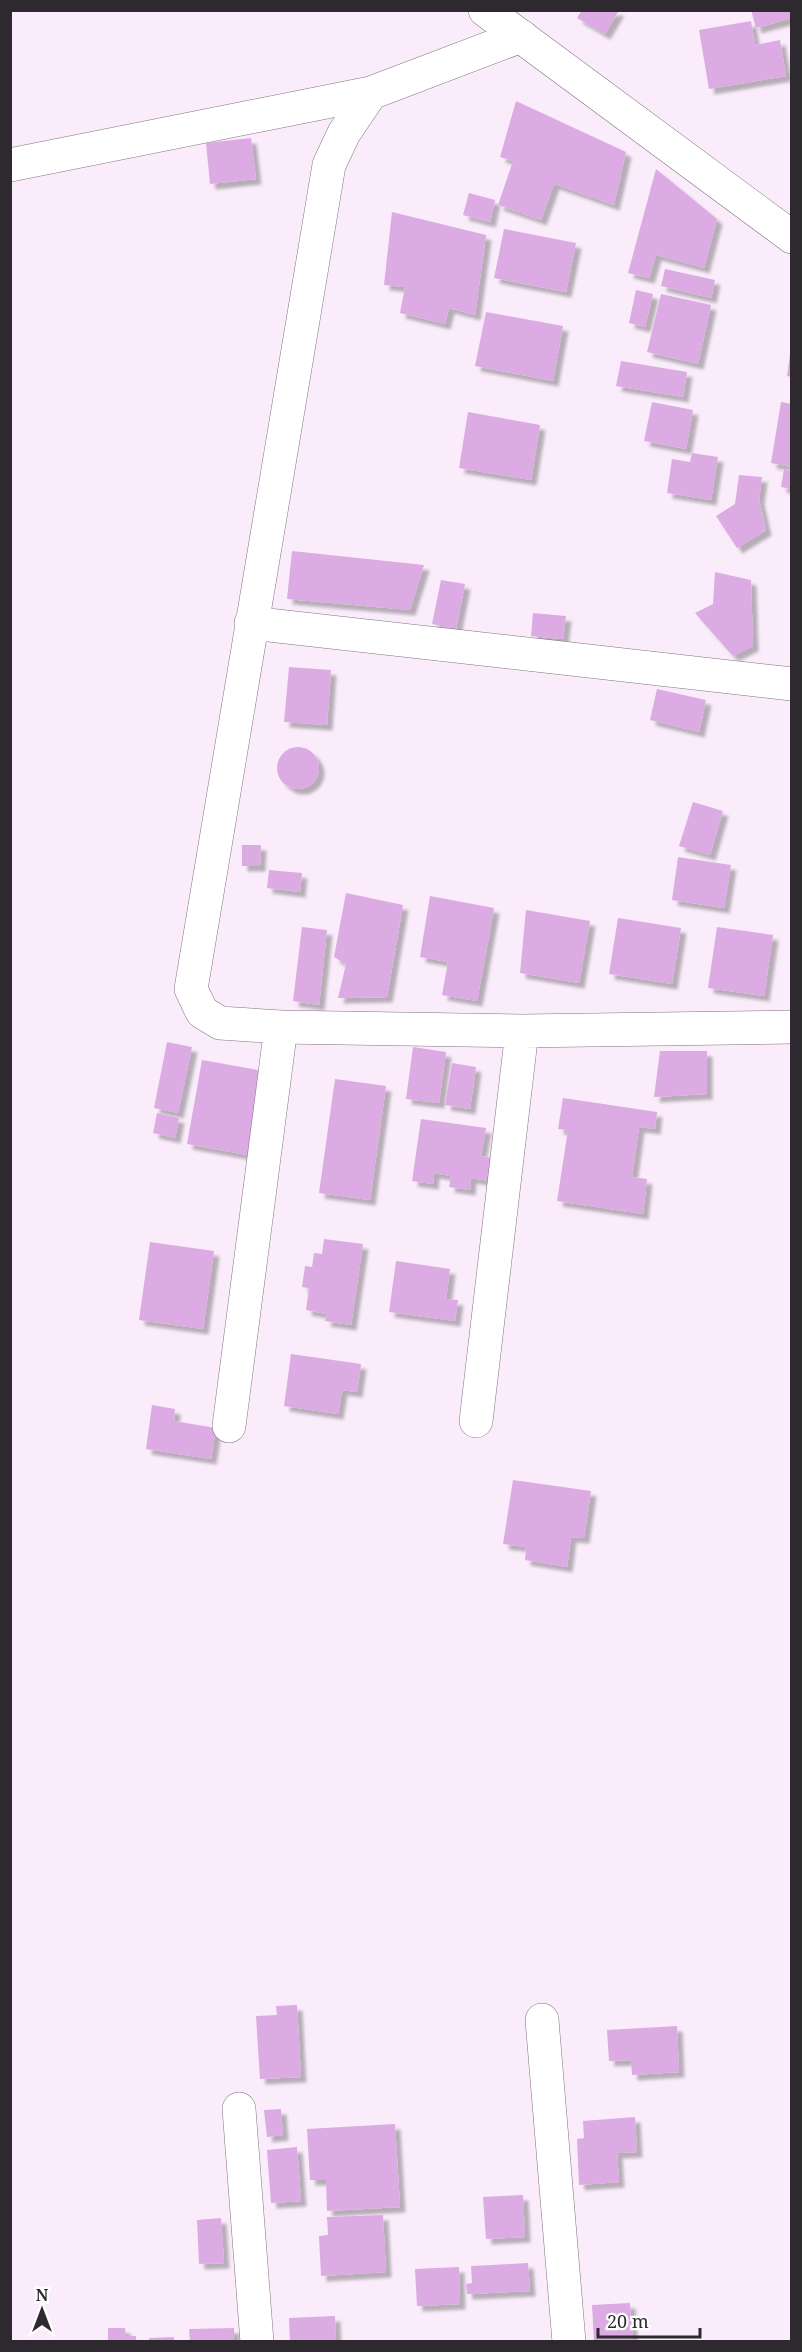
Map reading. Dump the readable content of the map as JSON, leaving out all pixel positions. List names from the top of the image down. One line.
{"scale_bar":"20 m","north":"top"}
